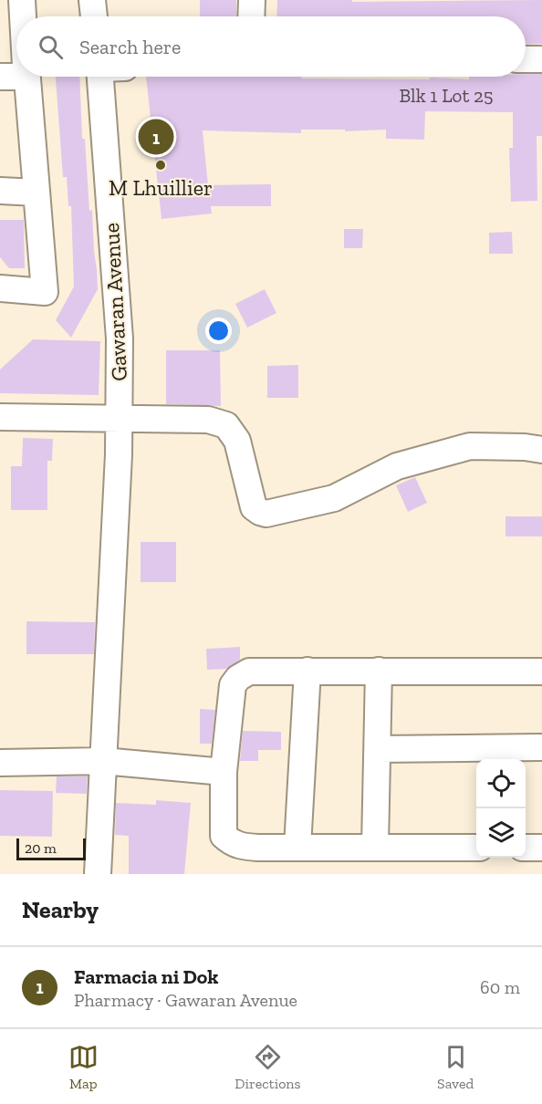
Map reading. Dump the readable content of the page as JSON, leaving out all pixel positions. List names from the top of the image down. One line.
{"streets":{"street":["Gawaran Avenue"]},"places":["M Lhuillier"],"house_numbers":["Blk 1 Lot 25"],"scale_bar":"20 m","page":{"search":"Search here","pins":"1","scale":"20 m","heading":"Nearby","list":[{"mark":"1","name":"Farmacia ni Dok","note":"Pharmacy · Gawaran Avenue","value":"60 m"}],"nav":["Map","Directions","Saved"]}}
